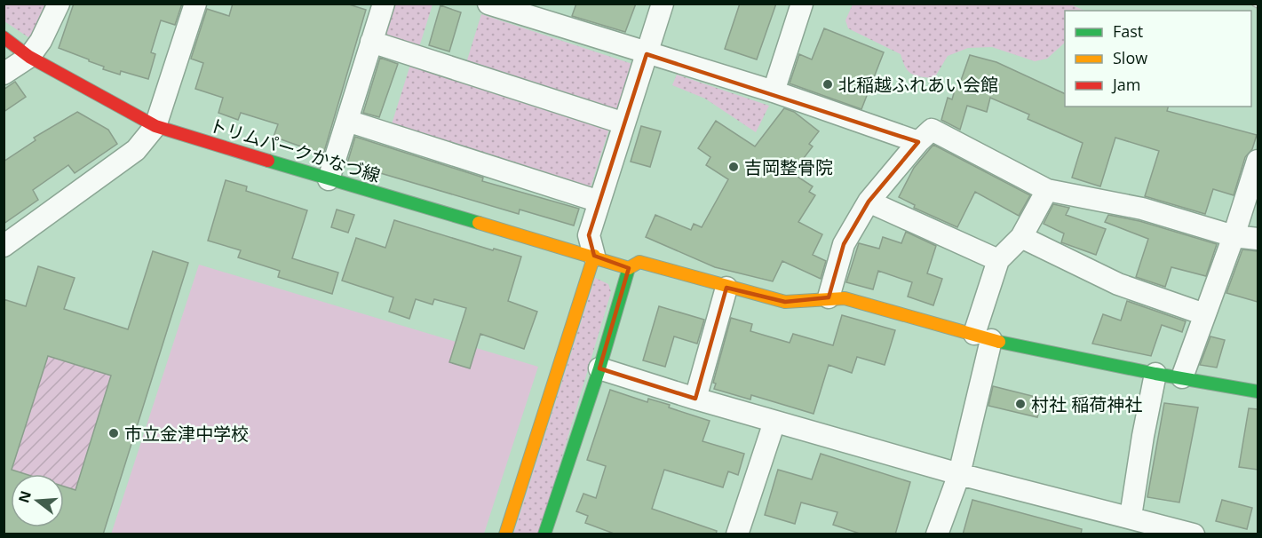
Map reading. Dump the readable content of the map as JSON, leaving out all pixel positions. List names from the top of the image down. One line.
{"streets":{"main road":["トリムパークかなづ線"]},"places":["北稲越ふれあい会館","吉岡整骨院","村社 稲荷神社","市立金津中学校"],"legend":["Fast","Slow","Jam"],"north":"left"}
